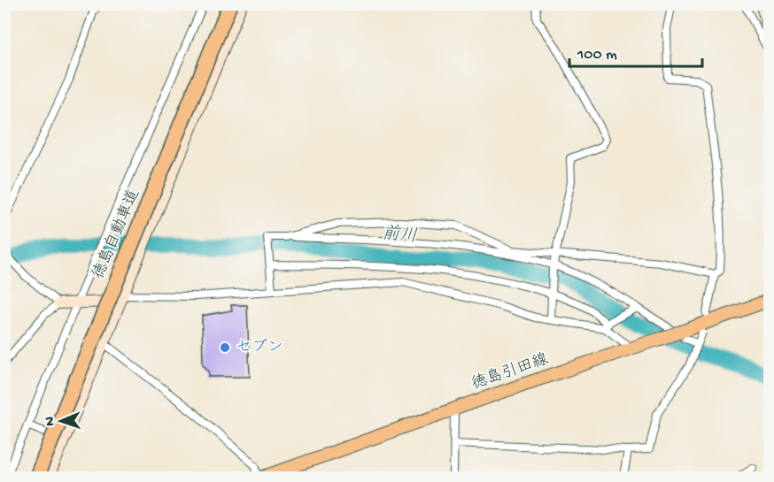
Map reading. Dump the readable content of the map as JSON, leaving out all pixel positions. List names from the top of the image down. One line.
{"streets":{"highway":["徳島自動車道"],"main road":["徳島引田線"]},"water":["前川"],"places":["セブン"],"scale_bar":"100 m","north":"left"}
